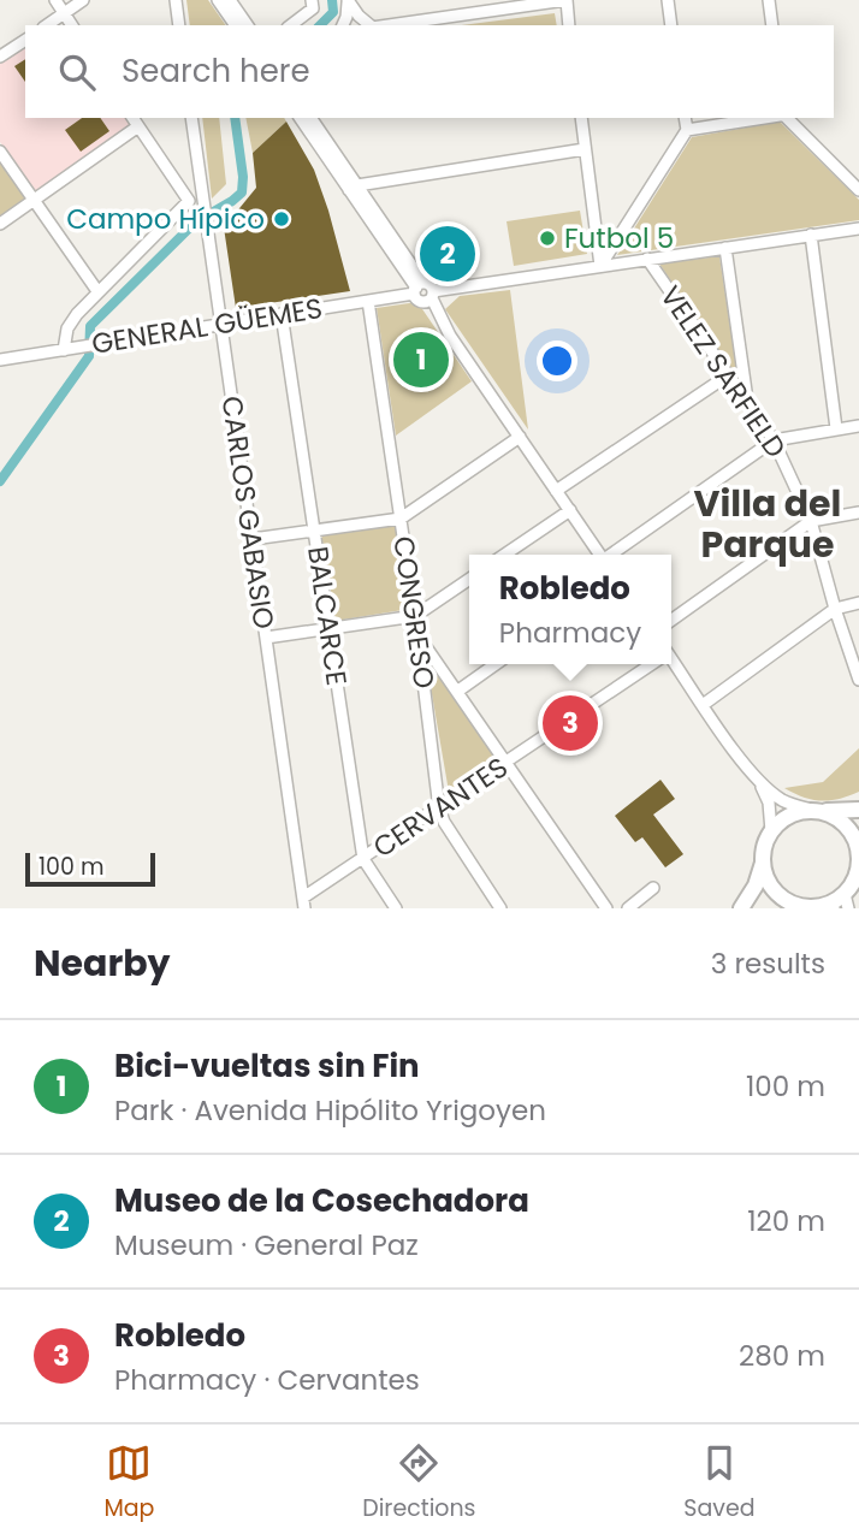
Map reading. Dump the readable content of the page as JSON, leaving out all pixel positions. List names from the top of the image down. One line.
{"streets":{"street":["GENERAL GÜEMES","VELEZ SARFIELD","CARLOS GABASIO","CONGRESO","BALCARCE","CERVANTES"]},"crossings":[["GENERAL GÜEMES","VELEZ SARFIELD"],["GENERAL GÜEMES","CARLOS GABASIO"],["GENERAL GÜEMES","CONGRESO"],["GENERAL GÜEMES","BALCARCE"],["CARLOS GABASIO","CERVANTES"],["CONGRESO","CERVANTES"],["BALCARCE","CERVANTES"]],"districts":["Villa del Parque"],"places":["Campo Hípico","Futbol 5"],"scale_bar":"100 m","page":{"search":"Search here","pins":["2","1","3"],"popup":["Robledo","Pharmacy"],"scale":"100 m","heading":["Nearby","3 results"],"list":[{"mark":"1","name":"Bici-vueltas sin Fin","note":"Park · Avenida Hipólito Yrigoyen","value":"100 m"},{"mark":"2","name":"Museo de la Cosechadora","note":"Museum · General Paz","value":"120 m"},{"mark":"3","name":"Robledo","note":"Pharmacy · Cervantes","value":"280 m"}],"nav":["Map","Directions","Saved"]}}
